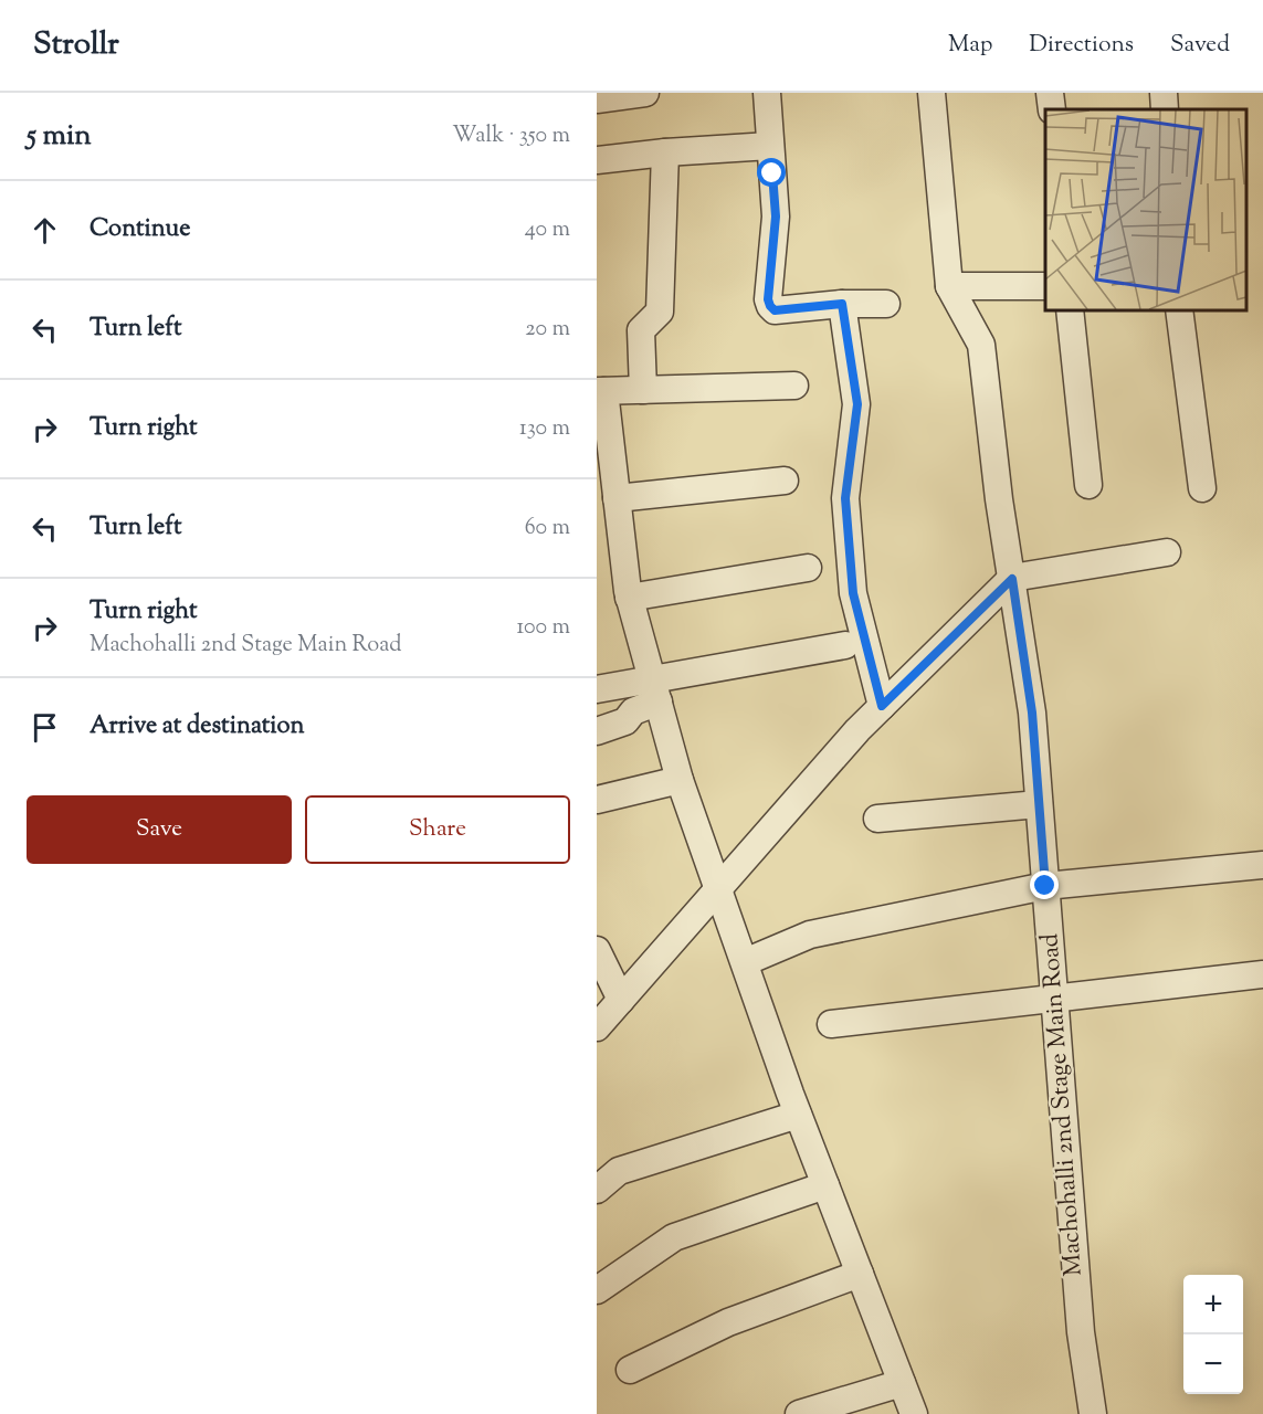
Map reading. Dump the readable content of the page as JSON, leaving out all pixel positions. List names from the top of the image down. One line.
{"streets":{"street":["Machohalli 2nd Stage Main Road"]},"page":{"header":"Strollr","nav":["Map","Directions","Saved"],"heading":["5 min","Walk · 350 m"],"list":[["Continue","40 m"],["Turn left","20 m"],["Turn right","130 m"],["Turn left","60 m"],["Turn right","Machohalli 2nd Stage Main Road","100 m"],"Arrive at destination"],"buttons":["Save","Share"],"map_buttons":["+","−"]}}
